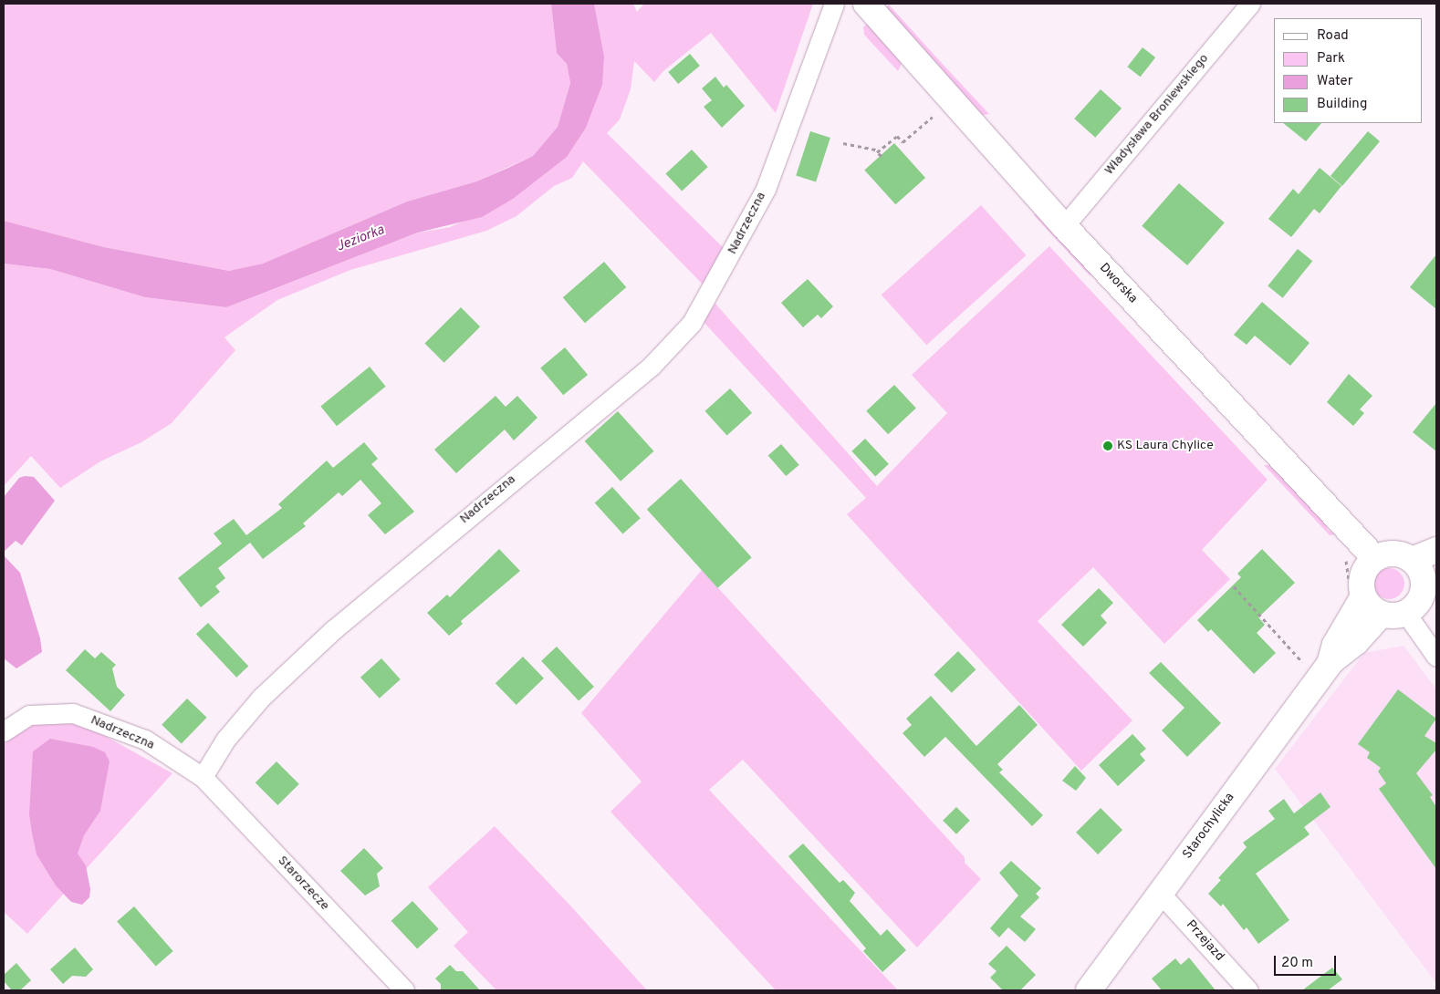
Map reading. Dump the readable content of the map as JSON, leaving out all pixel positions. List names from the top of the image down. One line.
{"streets":{"street":["Władysława Broniewskiego","Nadrzeczna","Dworska","Starochylicka","Starorzecze","Przejazd"]},"crossings":[["Władysława Broniewskiego","Dworska"],["Nadrzeczna","Starorzecze"],["Dworska","Starochylicka"],["Starochylicka","Przejazd"]],"water":["Jeziorka"],"places":["KS Laura Chylice"],"legend":["Road","Park","Water","Building"],"scale_bar":"20 m"}
